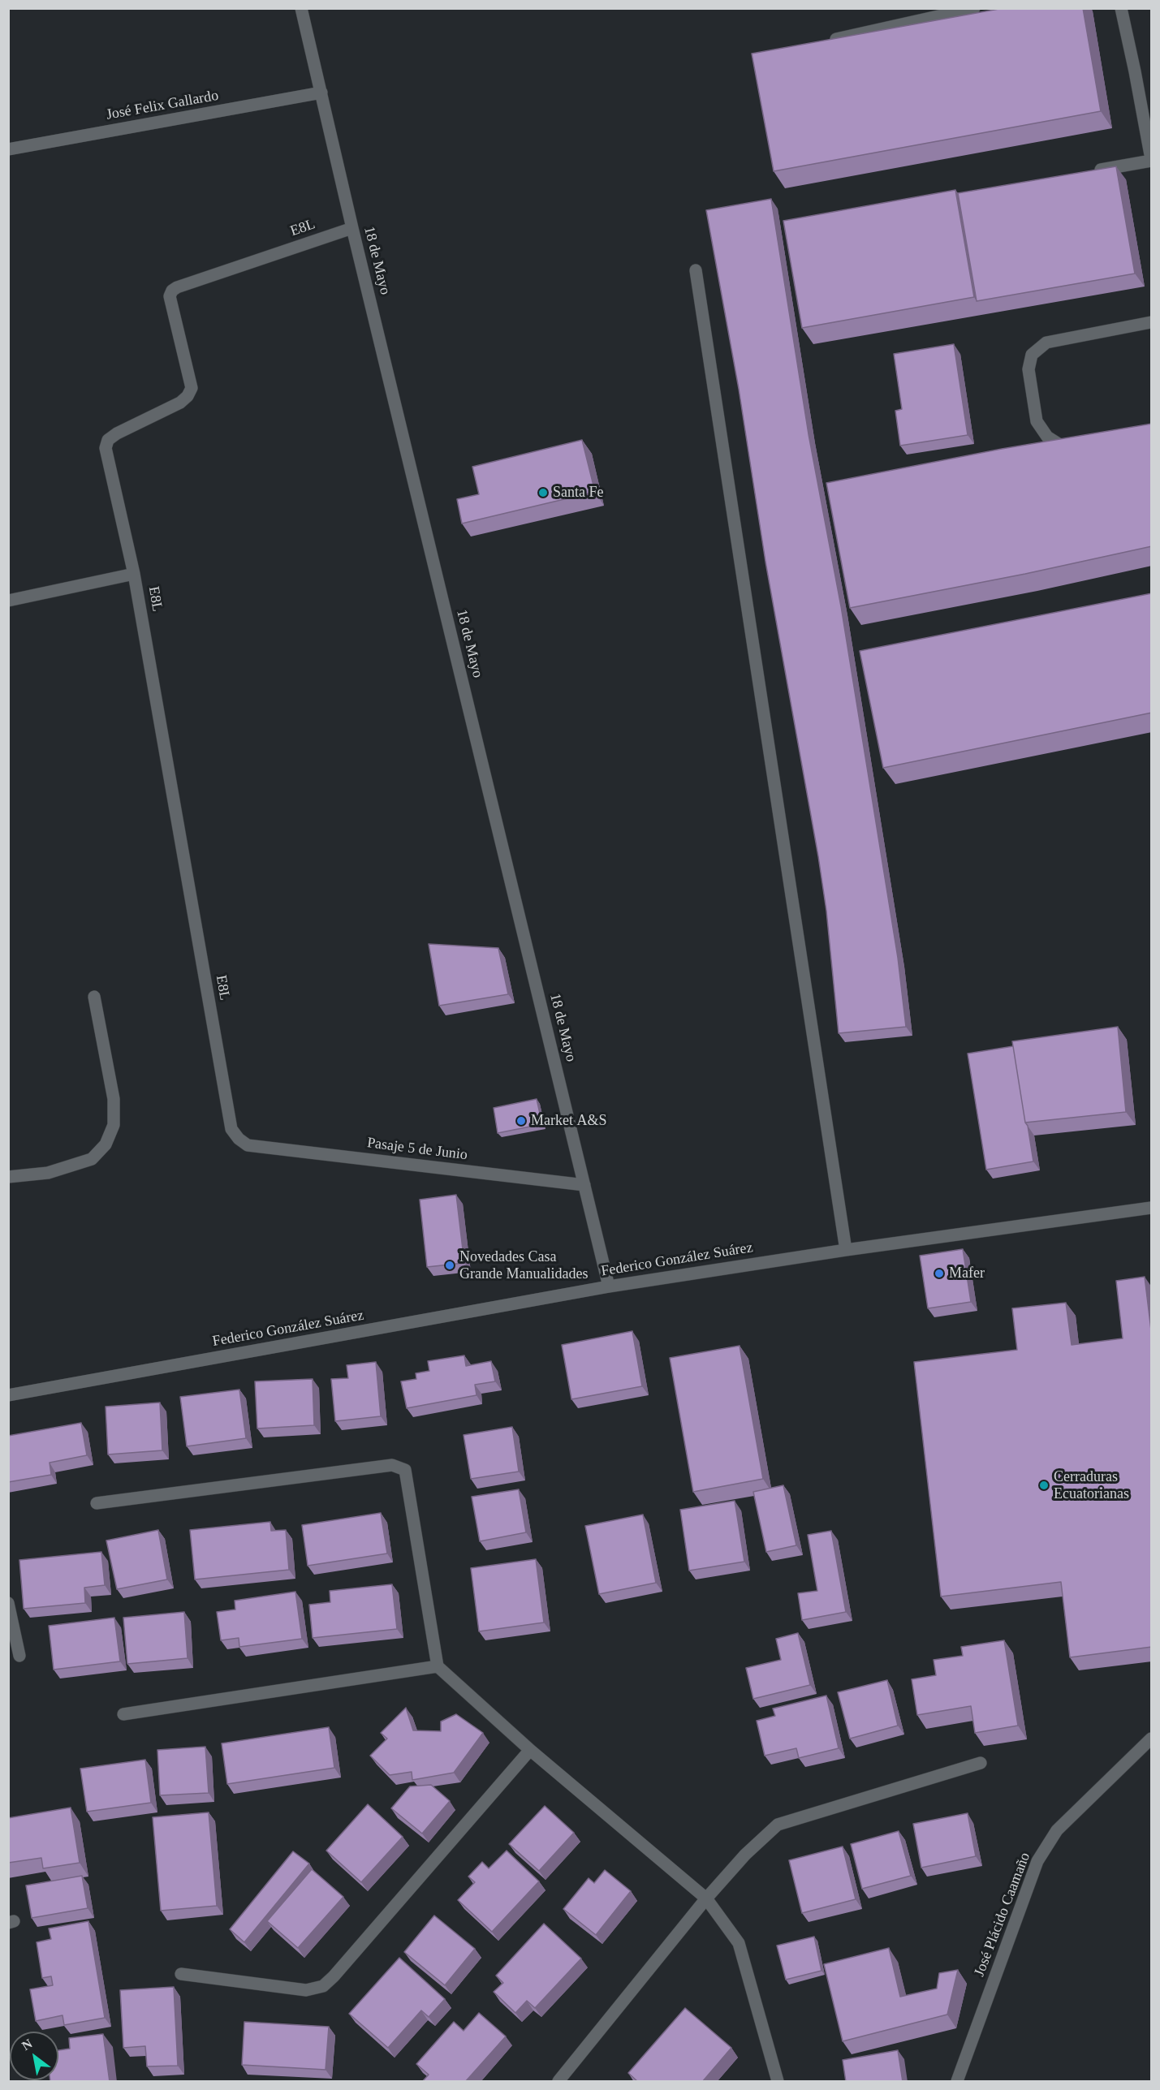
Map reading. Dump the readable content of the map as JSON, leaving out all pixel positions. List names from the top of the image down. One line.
{"streets":{"street":["José Felix Gallardo","E8L","18 de Mayo","Pasaje 5 de Junio","Federico González Suárez","José Plácido Caamaño"]},"crossings":[["José Felix Gallardo","18 de Mayo"],["E8L","18 de Mayo"],["E8L","Pasaje 5 de Junio"],["18 de Mayo","Pasaje 5 de Junio"],["18 de Mayo","Federico González Suárez"]],"places":["Santa Fe","Market A&S","Novedades Casa Grande Manualidades","Mafer","Cerraduras Ecuatorianas"],"north":"top left"}
